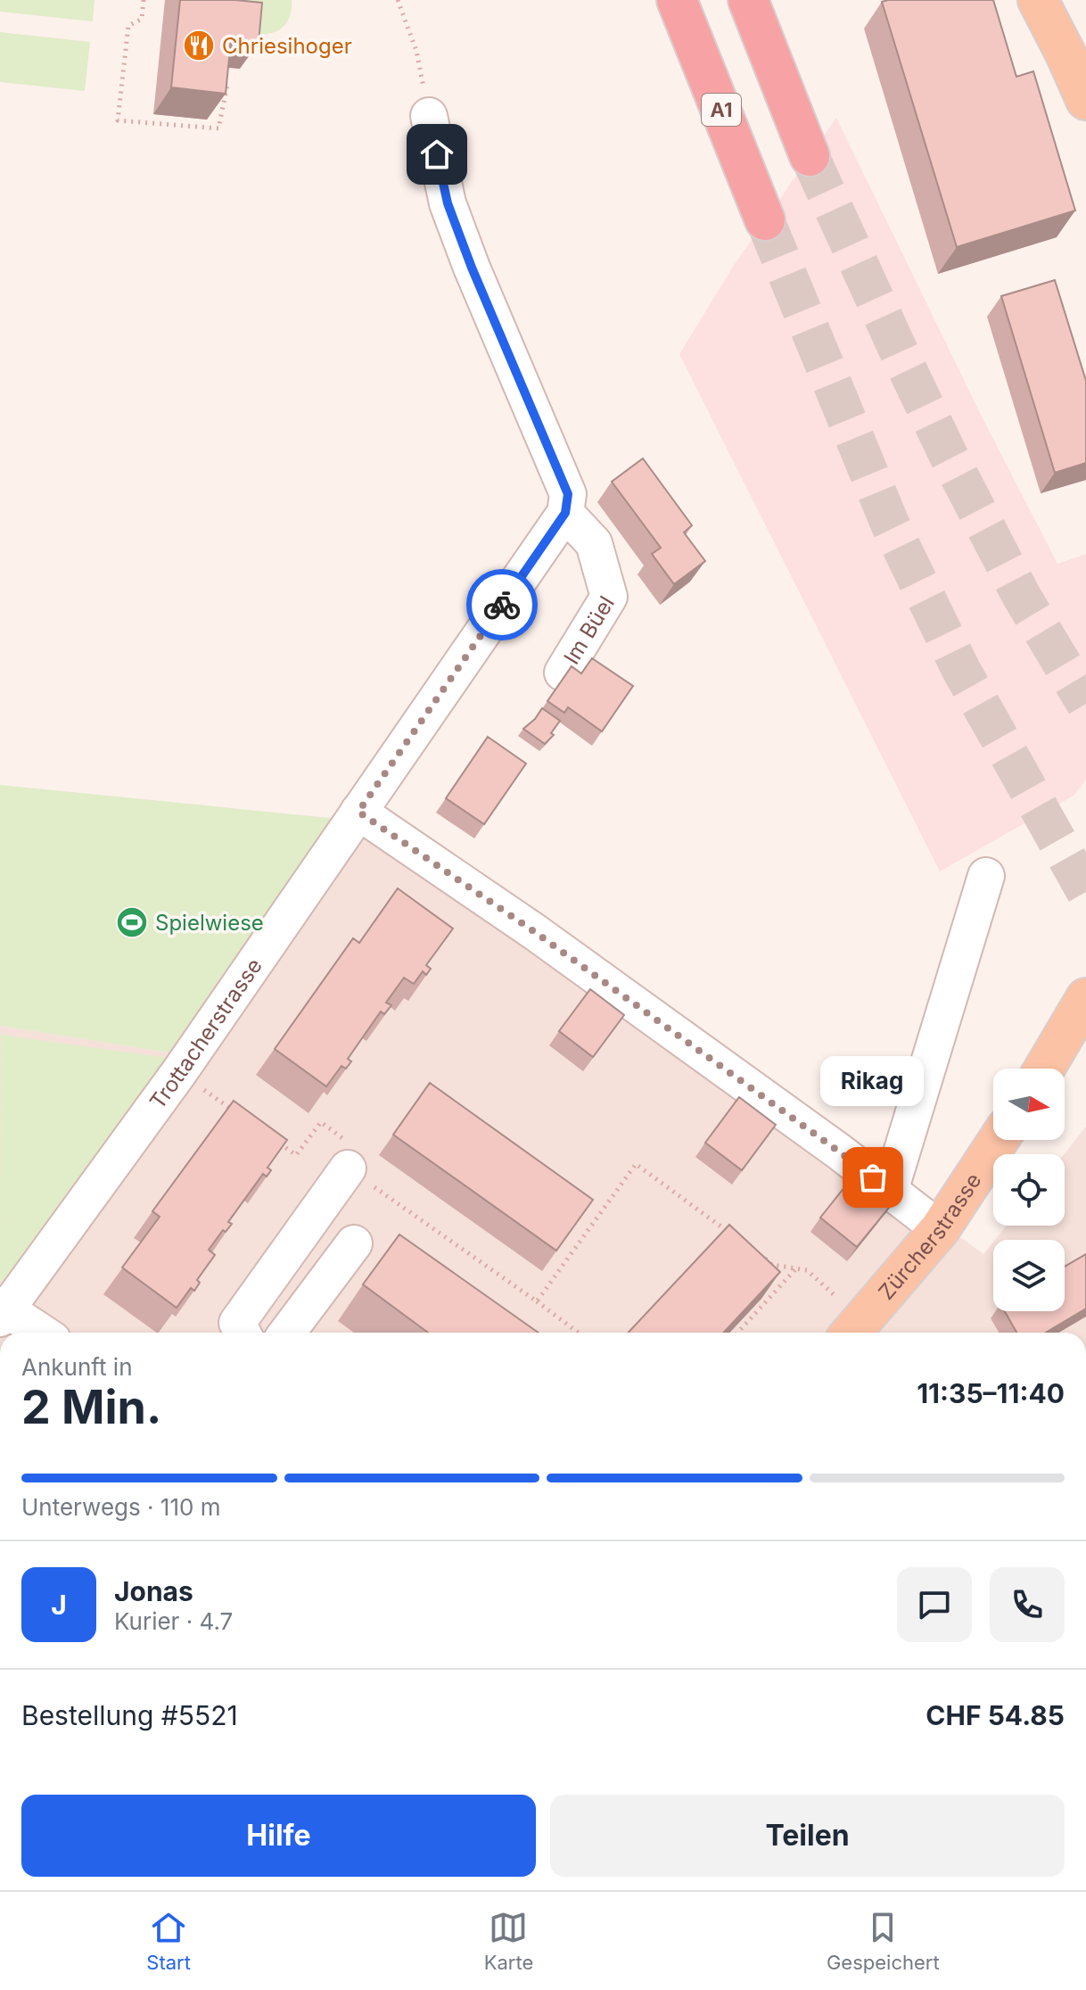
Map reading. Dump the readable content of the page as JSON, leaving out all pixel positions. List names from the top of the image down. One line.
{"streets":{"highway":["A1"],"main road":["Zürcherstrasse"],"street":["Im Büel","Trottacherstrasse"]},"crossings":[["Im Büel","Trottacherstrasse"]],"places":{"restaurant":["Chriesihoger"],"sports":["Spielwiese"],"other":["Rikag"]},"north":"right","page":{"bubble":"Rikag","heading":["2 Min.","Ankunft in","11:35–11:40"],"panel":["Jonas","Kurier · 4.7","Bestellung #5521","CHF 54.85"],"bar":"Unterwegs · 110 m","round":"J","buttons":["Hilfe","Teilen"],"tabs":["Start","Karte","Gespeichert"]}}
